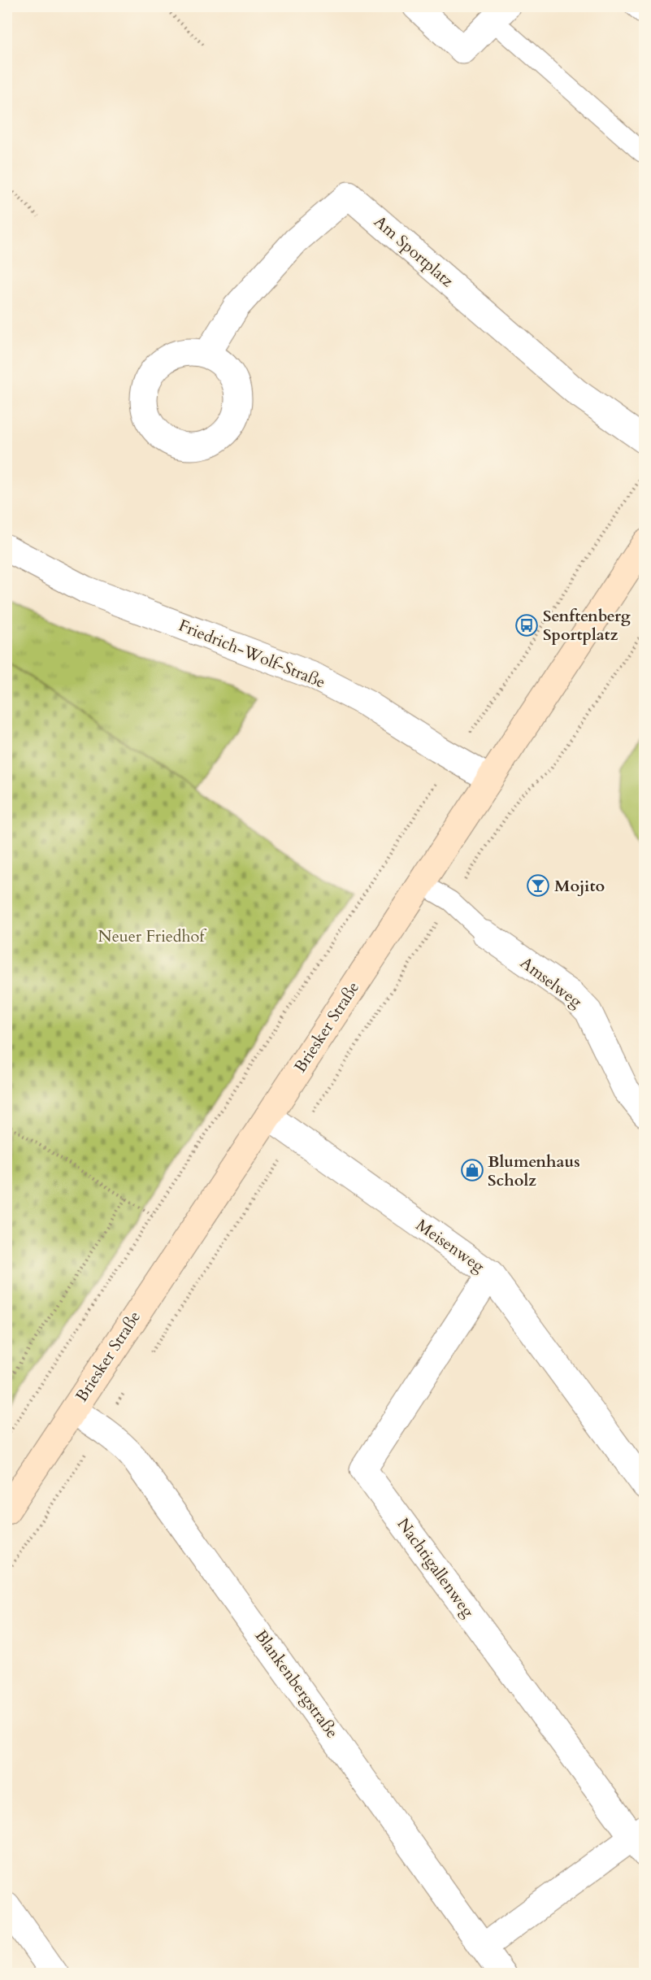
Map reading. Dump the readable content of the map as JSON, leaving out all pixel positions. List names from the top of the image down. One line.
{"streets":{"main road":["Briesker Straße"],"street":["Am Sportplatz","Friedrich-Wolf-Straße","Amselweg","Meisenweg","Nachtigallenweg","Blankenbergstraße"]},"crossings":[["Friedrich-Wolf-Straße","Briesker Straße"],["Amselweg","Briesker Straße"],["Briesker Straße","Meisenweg"],["Briesker Straße","Blankenbergstraße"],["Meisenweg","Nachtigallenweg"]],"parks":["Neuer Friedhof"],"places":{"bus stop":["Senftenberg Sportplatz"],"bar":["Mojito"],"shop":["Blumenhaus Scholz"]}}
